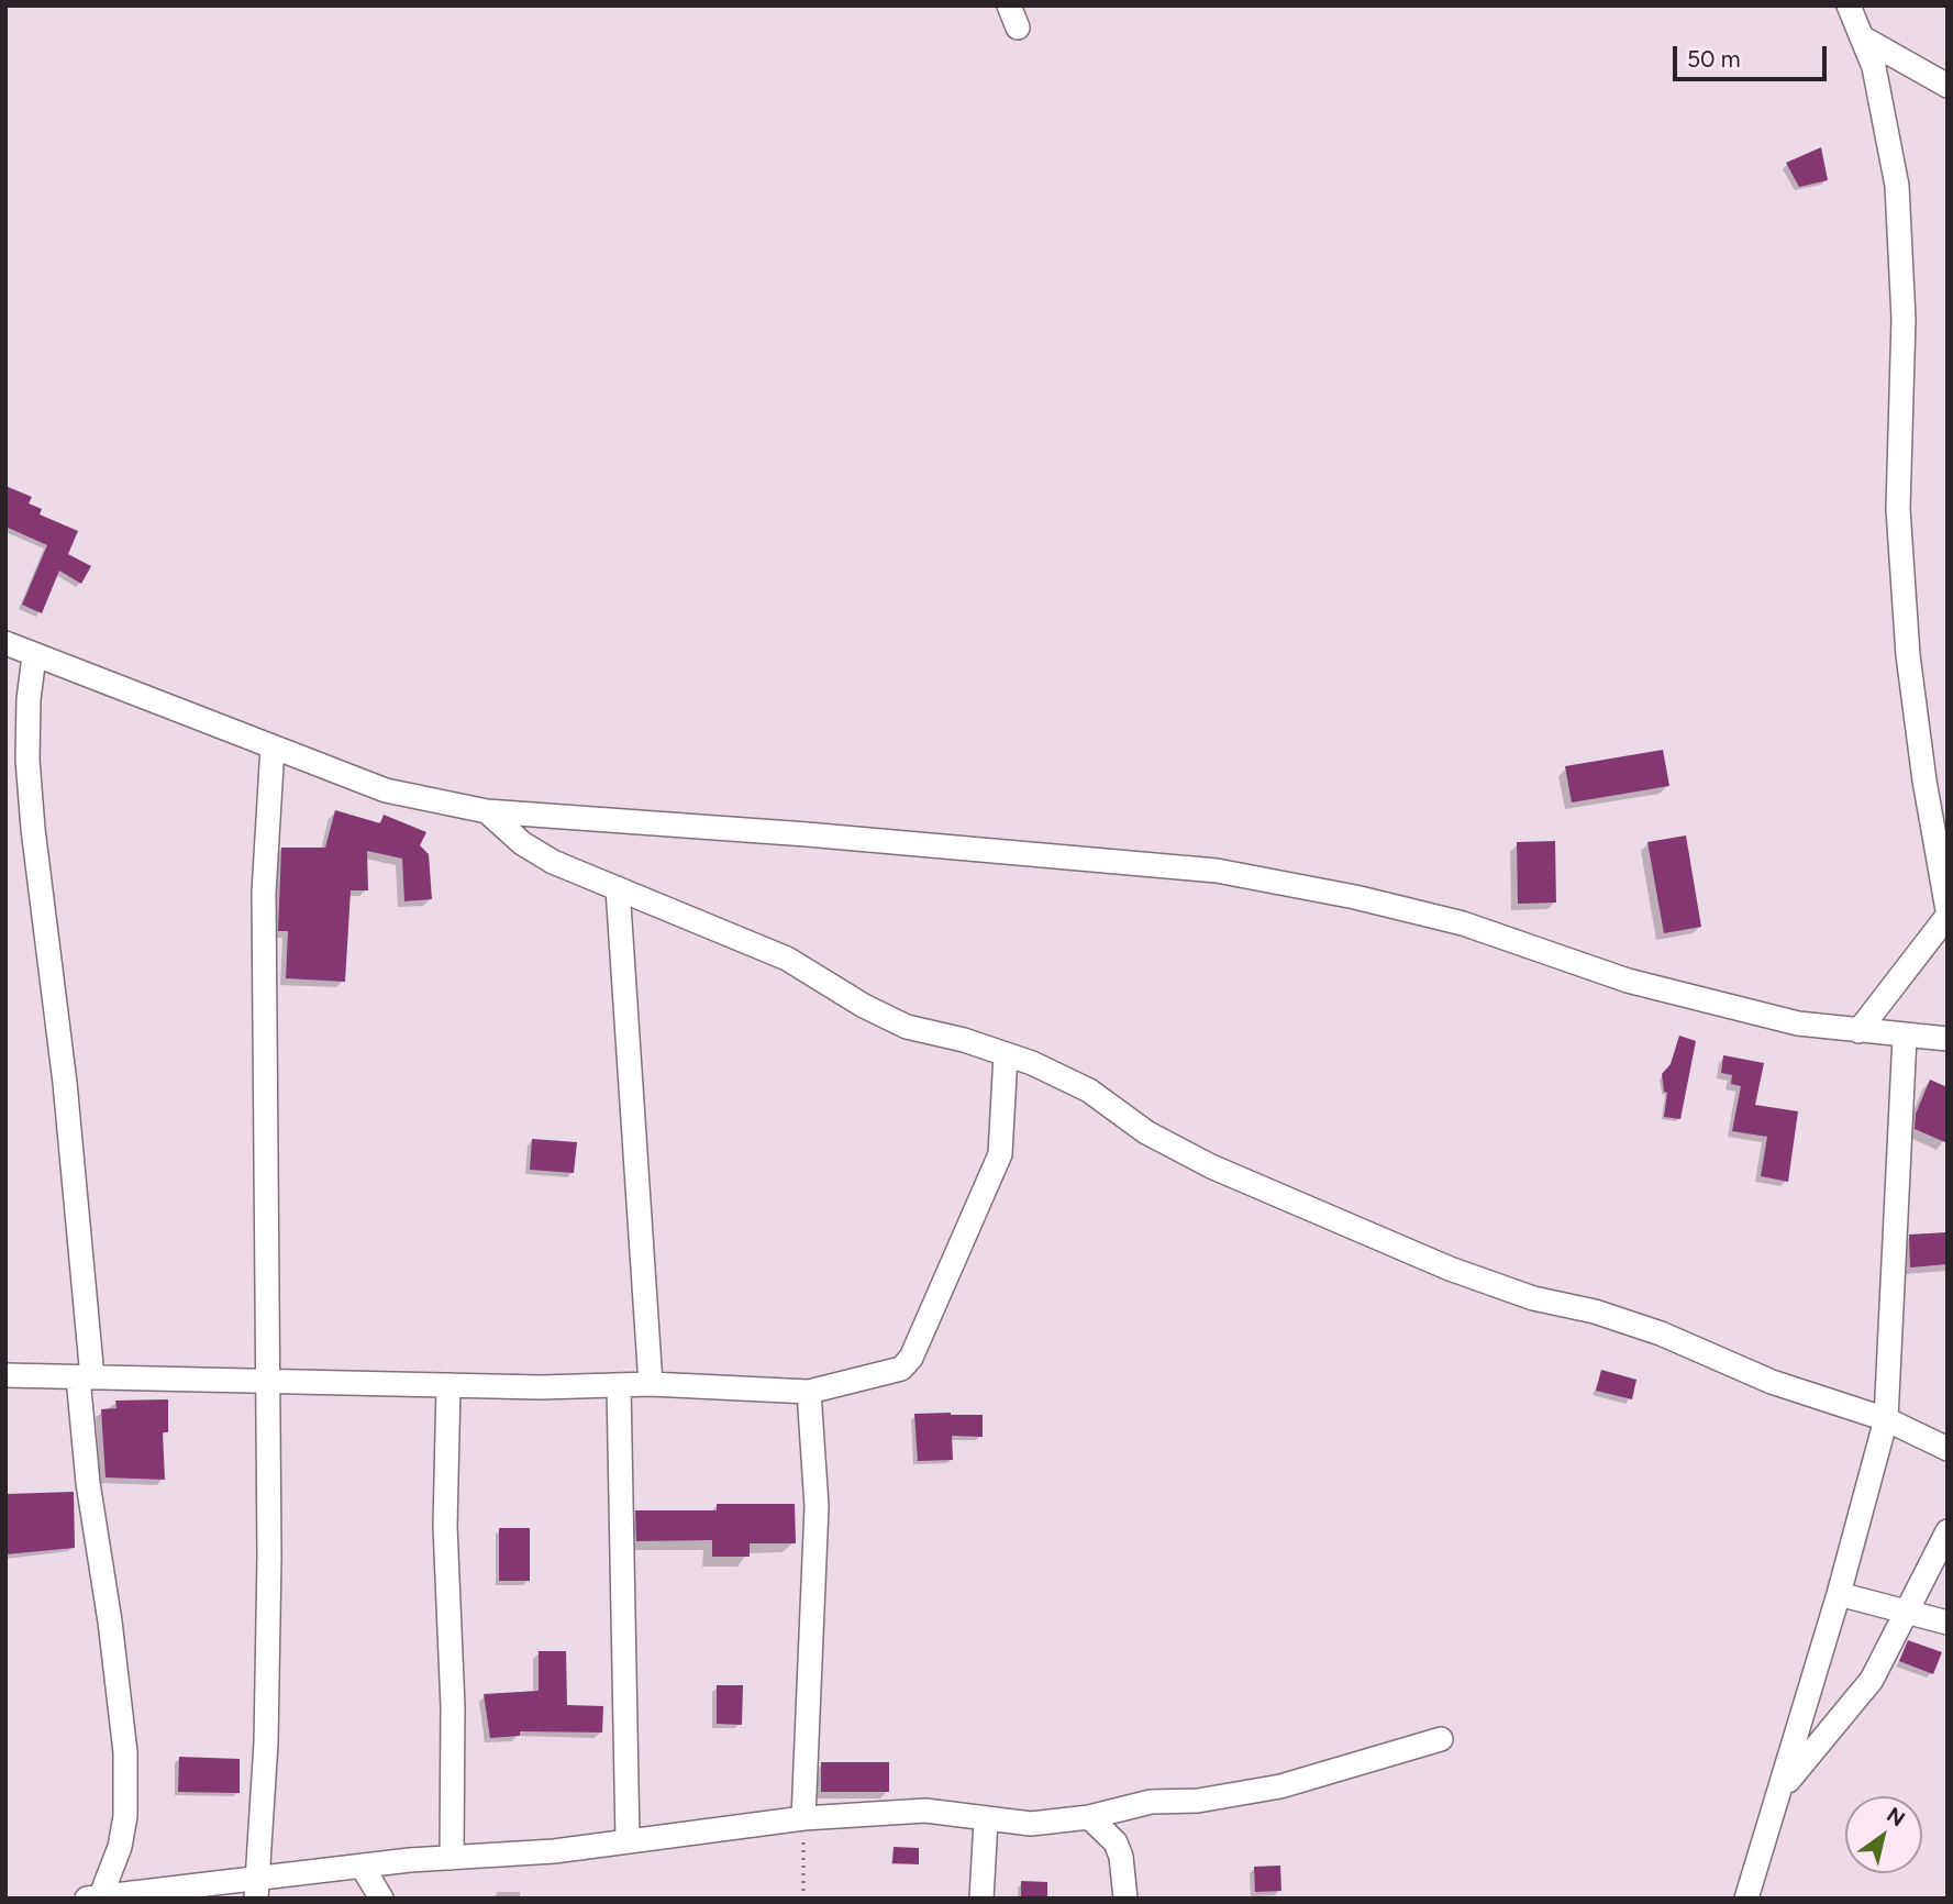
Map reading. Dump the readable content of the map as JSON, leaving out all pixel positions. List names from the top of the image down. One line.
{"scale_bar":"50 m","north":"top right"}
